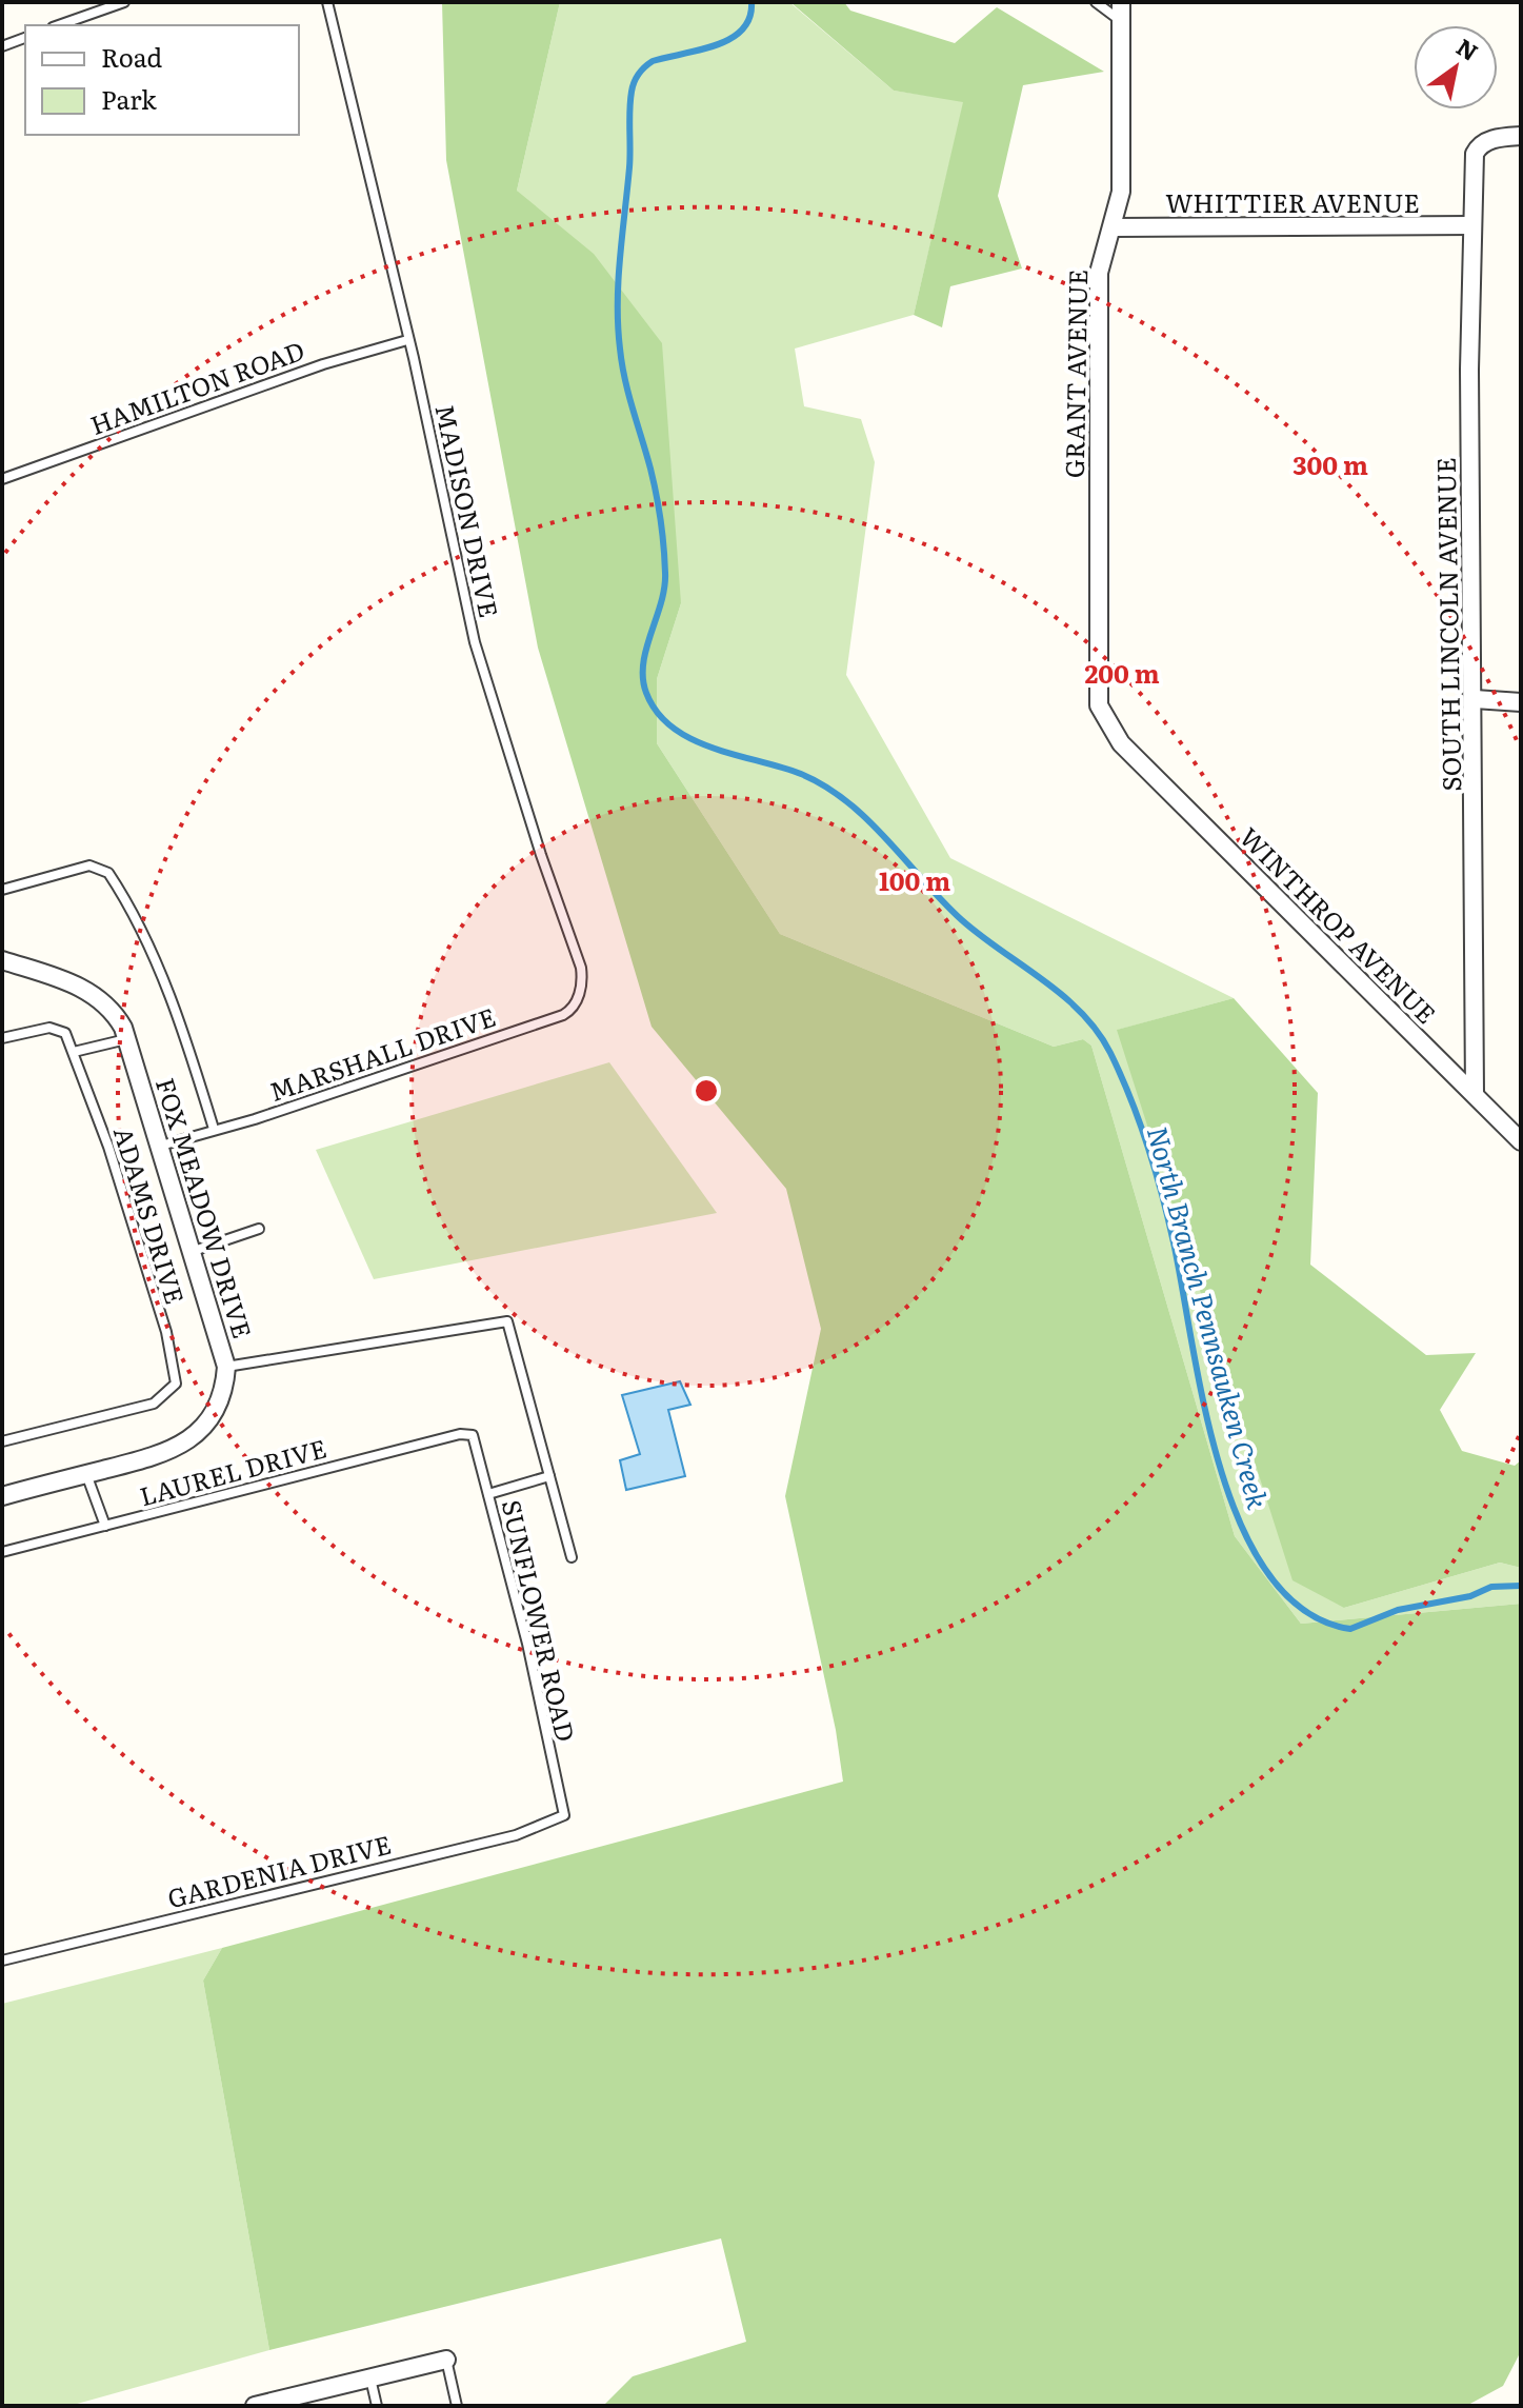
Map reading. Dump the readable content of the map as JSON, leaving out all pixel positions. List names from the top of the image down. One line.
{"streets":{"street":["WHITTIER AVENUE","GRANT AVENUE","SOUTH LINCOLN AVENUE","WINTHROP AVENUE","FOX MEADOW DRIVE"],"lane":["HAMILTON ROAD","MADISON DRIVE","MARSHALL DRIVE","ADAMS DRIVE","LAUREL DRIVE","SUNFLOWER ROAD","GARDENIA DRIVE"]},"crossings":[["WHITTIER AVENUE","GRANT AVENUE"],["WHITTIER AVENUE","SOUTH LINCOLN AVENUE"],["GRANT AVENUE","WINTHROP AVENUE"],["HAMILTON ROAD","MADISON DRIVE"],["MADISON DRIVE","MARSHALL DRIVE"],["SOUTH LINCOLN AVENUE","WINTHROP AVENUE"],["MARSHALL DRIVE","FOX MEADOW DRIVE"],["LAUREL DRIVE","SUNFLOWER ROAD"],["SUNFLOWER ROAD","GARDENIA DRIVE"]],"water":["North Branch Pennsauken Creek"],"legend":["Road","Park"],"north":"top right","rings":["300 m","200 m","100 m"]}
